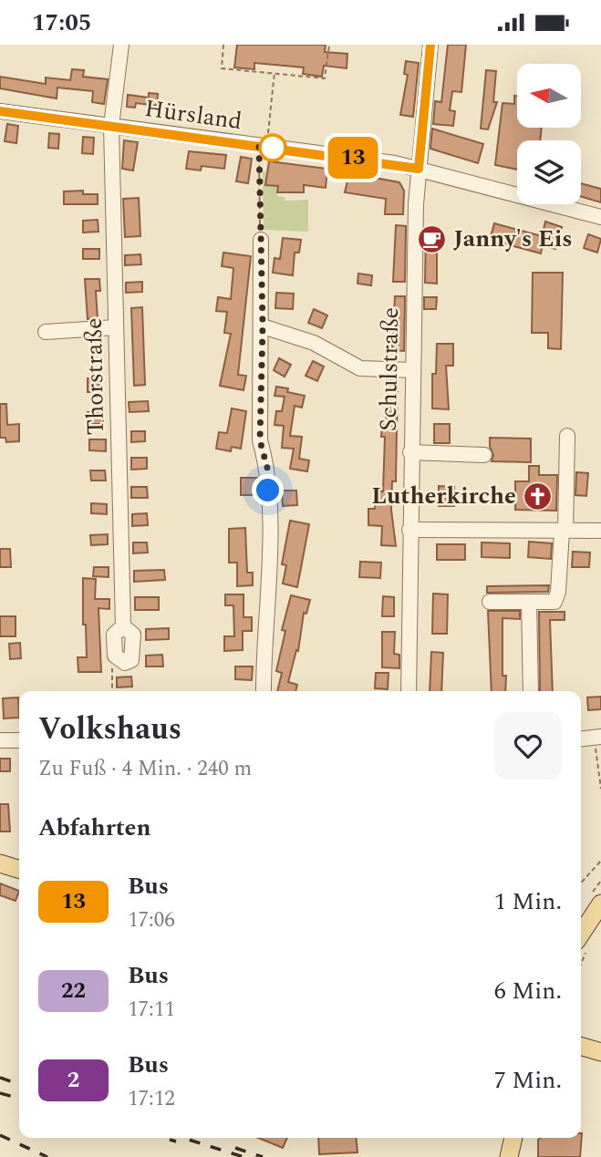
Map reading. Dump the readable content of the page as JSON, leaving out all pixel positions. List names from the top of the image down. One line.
{"streets":{"street":["Hürsland","Schulstraße","Thorstraße"]},"crossings":[["Hürsland","Schulstraße"],["Hürsland","Thorstraße"]],"places":{"cafe":["Janny's Eis"],"church":["Lutherkirche"]},"lines":["bus line 13"],"north":"left","page":{"status":"17:05","on_map":"13","heading":[["Volkshaus","Zu Fuß · 4 Min. · 240 m"],"Abfahrten"],"list":[{"mark":"13","name":"Bus","note":"17:06","value":"1 Min."},{"mark":"22","name":"Bus","note":"17:11","value":"6 Min."},{"mark":"2","name":"Bus","note":"17:12","value":"7 Min."}]}}
